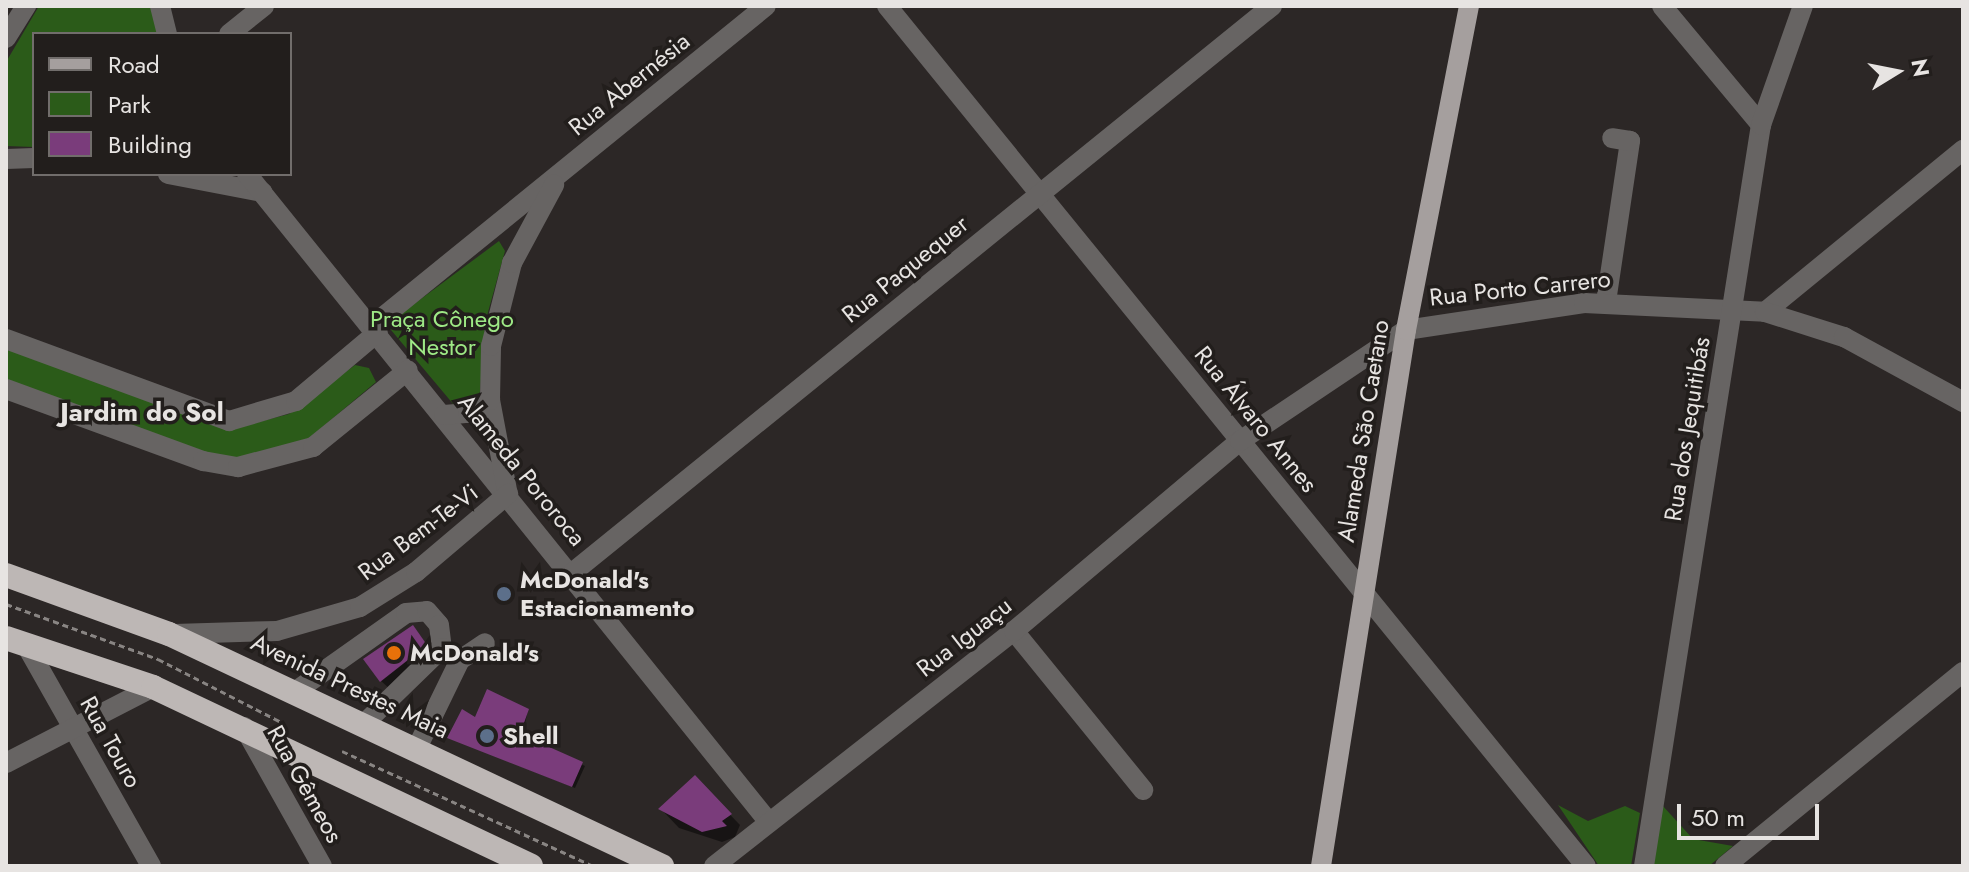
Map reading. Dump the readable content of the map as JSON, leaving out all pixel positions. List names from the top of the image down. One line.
{"streets":{"highway":["Avenida Prestes Maia"],"main road":["Alameda São Caetano"],"street":["Rua Abernésia","Rua Paquequer","Rua Porto Carrero","Rua Álvaro Annes","Rua dos Jequitibás","Alameda Pororoca","Rua Bem-Te-Vi","Rua Iguaçu","Rua Touro","Rua Gêmeos"]},"crossings":[["Rua Paquequer","Rua Álvaro Annes"],["Rua Paquequer","Alameda Pororoca"],["Rua Porto Carrero","Rua Álvaro Annes"],["Rua Porto Carrero","Rua dos Jequitibás"],["Rua Porto Carrero","Alameda São Caetano"],["Rua Porto Carrero","Rua Iguaçu"],["Rua Álvaro Annes","Alameda São Caetano"],["Rua Álvaro Annes","Rua Iguaçu"],["Alameda Pororoca","Rua Bem-Te-Vi"],["Alameda Pororoca","Rua Iguaçu"],["Rua Bem-Te-Vi","Avenida Prestes Maia"]],"districts":["Jardim do Sol"],"parks":["Praça Cônego Nestor"],"places":["McDonald's Estacionamento","McDonald's","Shell"],"legend":["Road","Park","Building"],"scale_bar":"50 m","north":"right"}
